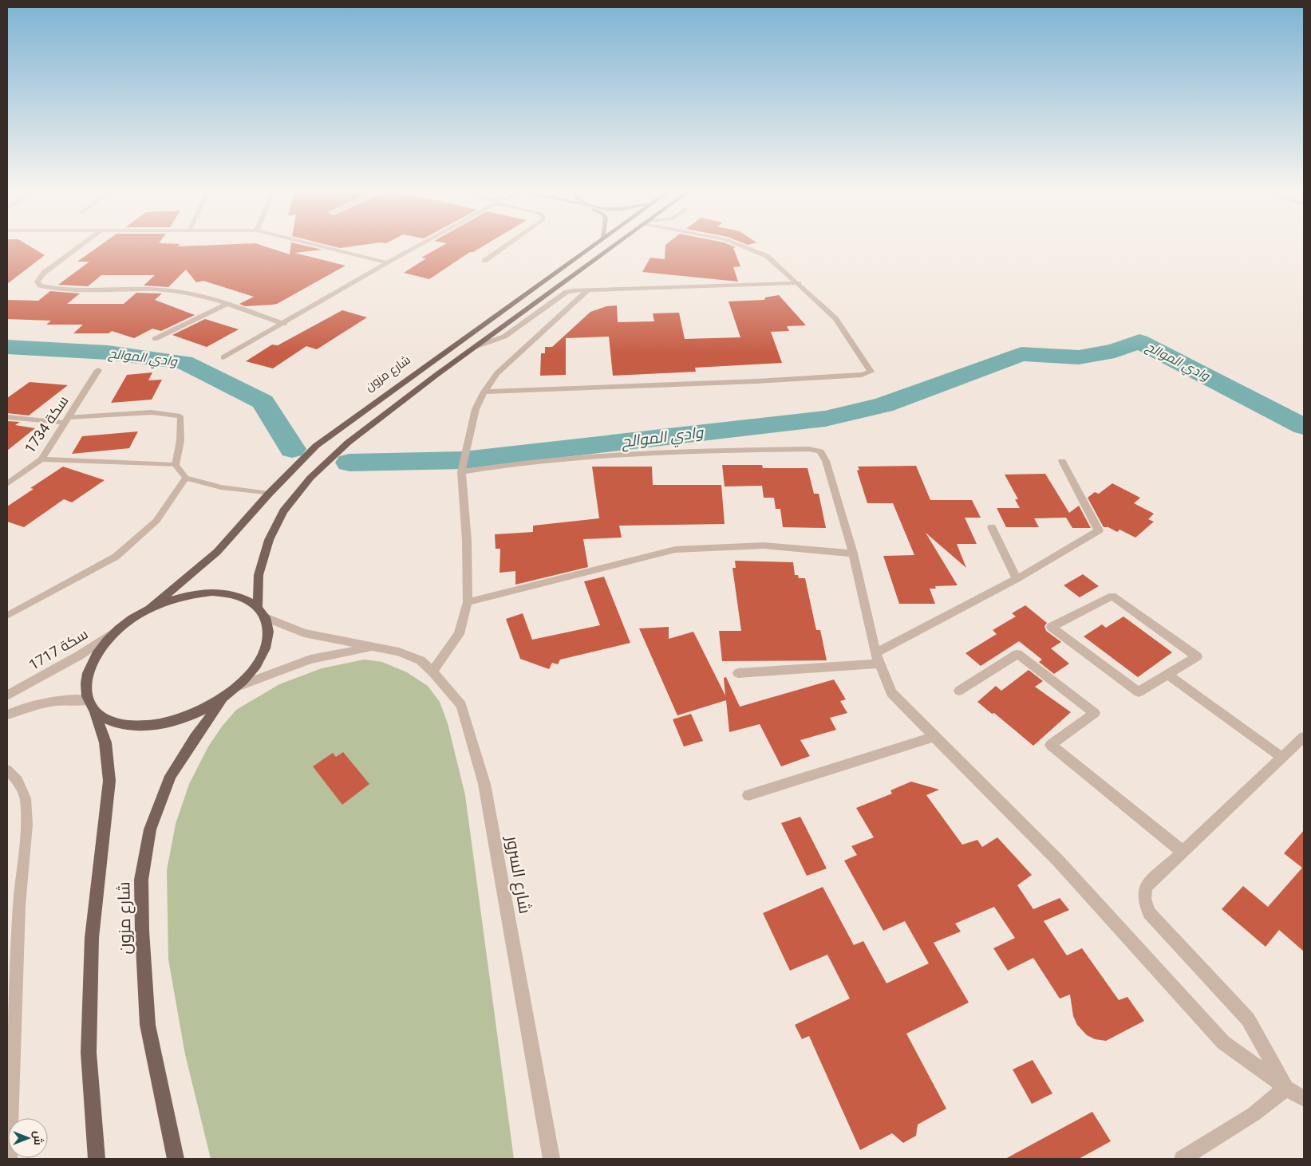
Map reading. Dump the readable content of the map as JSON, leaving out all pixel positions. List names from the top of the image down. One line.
{"streets":{"main road":["شارع مزون"],"street":["سكة 1734","سكة 1717","شارع السرور"]},"crossings":[["شارع مزون","سكة 1717"]],"water":["وادي الموالح"],"north":"right"}
